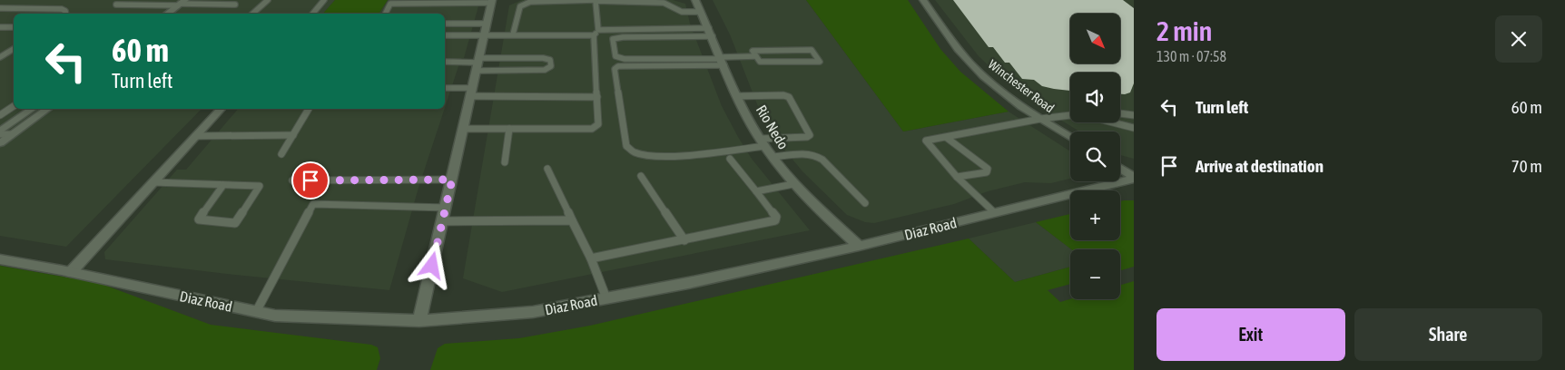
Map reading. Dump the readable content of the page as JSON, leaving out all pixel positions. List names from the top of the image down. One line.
{"streets":{"street":["Winchester Road","Rio Nedo","Diaz Road"]},"crossings":[["Rio Nedo","Diaz Road"]],"north":"bottom right","page":{"heading":["2 min","130 m · 07:58"],"map_buttons":["+","−"],"turn":["60 m","Turn left"],"list":[{"name":"Turn left","value":"60 m"},{"name":"Arrive at destination","value":"70 m"}],"buttons":["Exit","Share"]}}
